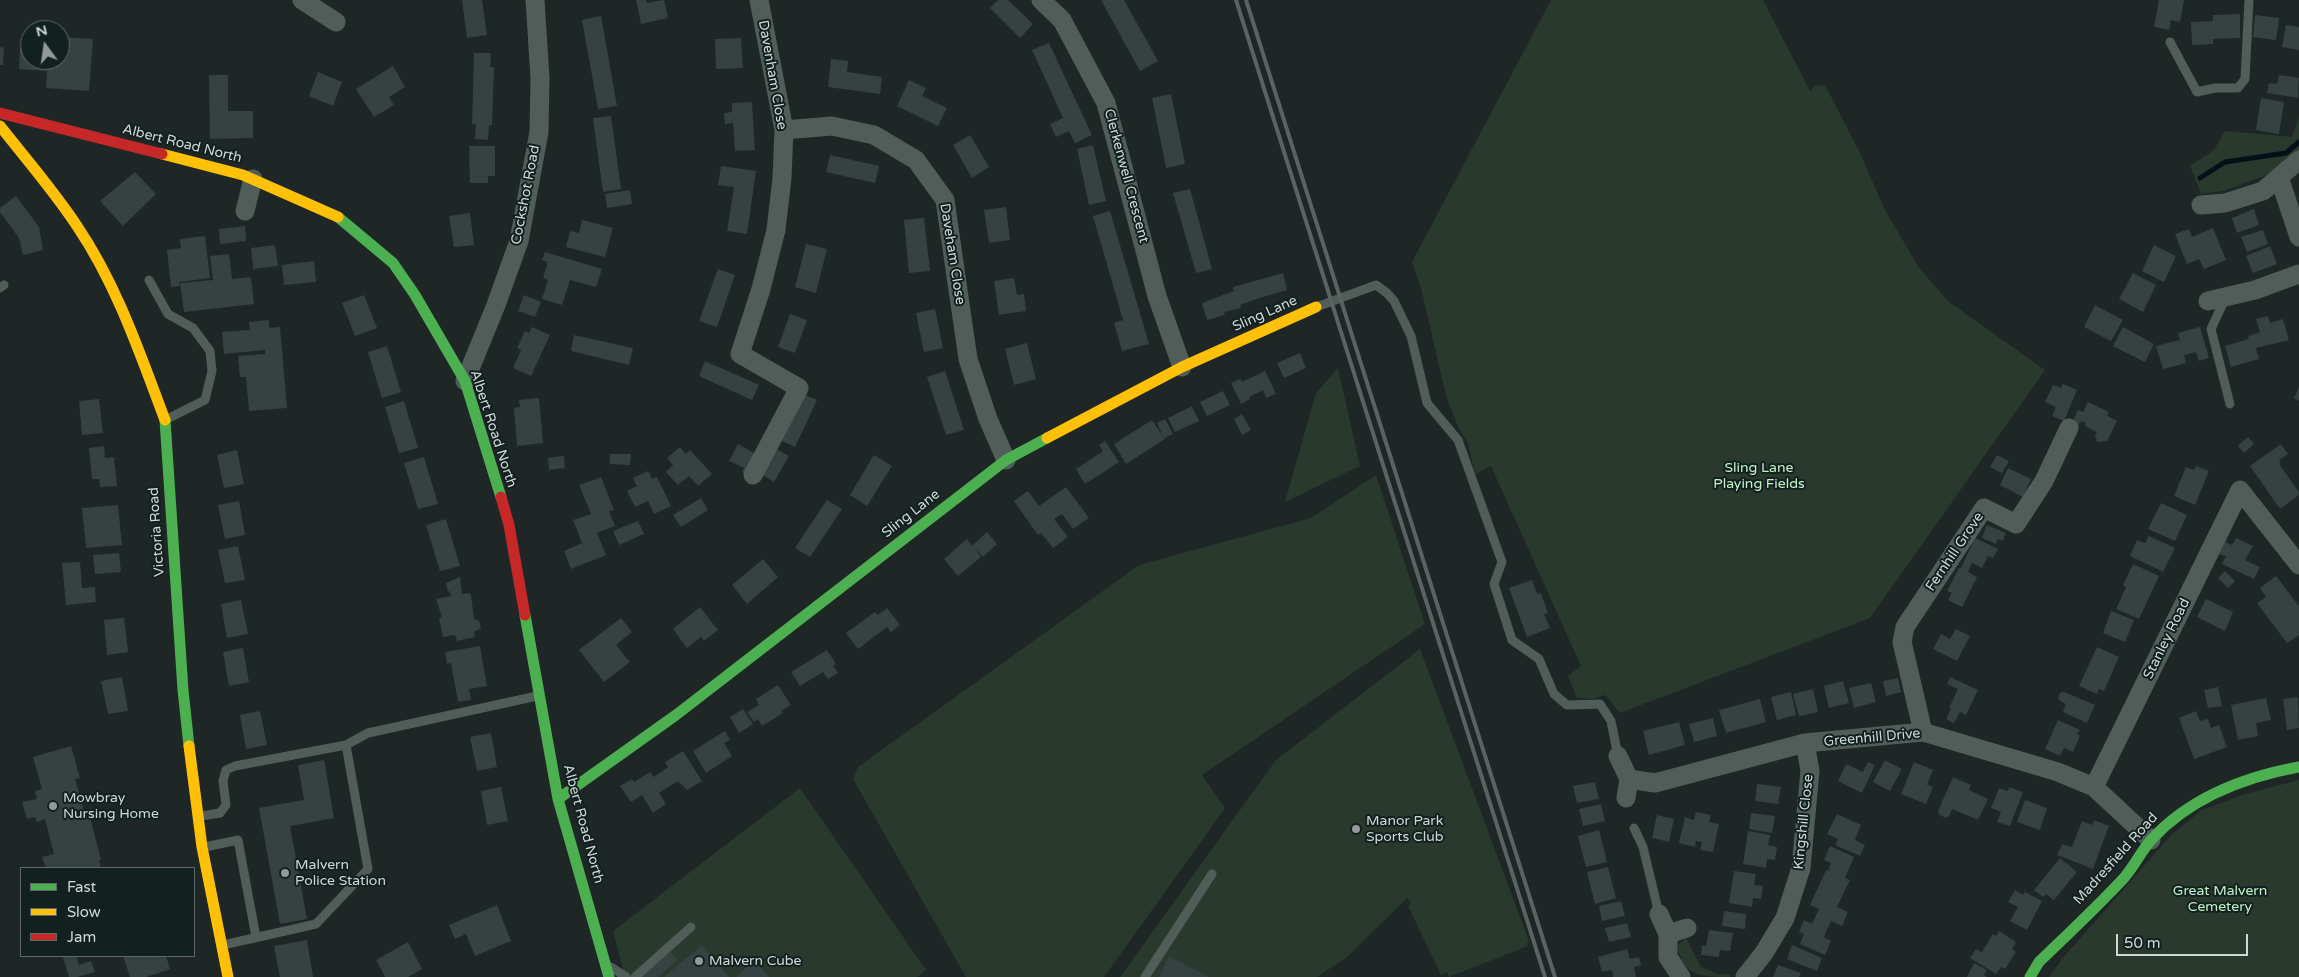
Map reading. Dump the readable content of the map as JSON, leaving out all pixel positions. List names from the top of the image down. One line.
{"streets":{"street":["Davenham Close","Albert Road North","Clerkenwell Crescent","Cockshot Road","Daveham Close","Sling Lane","Victoria Road","Fernhill Grove","Stanley Road","Greenhill Drive","Kingshill Close","Madresfield Road"]},"crossings":[["Davenham Close","Daveham Close"],["Albert Road North","Cockshot Road"],["Albert Road North","Sling Lane"],["Clerkenwell Crescent","Sling Lane"],["Daveham Close","Sling Lane"],["Fernhill Grove","Greenhill Drive"],["Stanley Road","Greenhill Drive"],["Greenhill Drive","Kingshill Close"],["Greenhill Drive","Madresfield Road"]],"parks":["Sling Lane Playing Fields","Great Malvern Cemetery"],"places":["Mowbray Nursing Home","Manor Park Sports Club","Malvern Police Station","Malvern Cube"],"legend":["Fast","Slow","Jam"],"scale_bar":"50 m","north":"top"}
